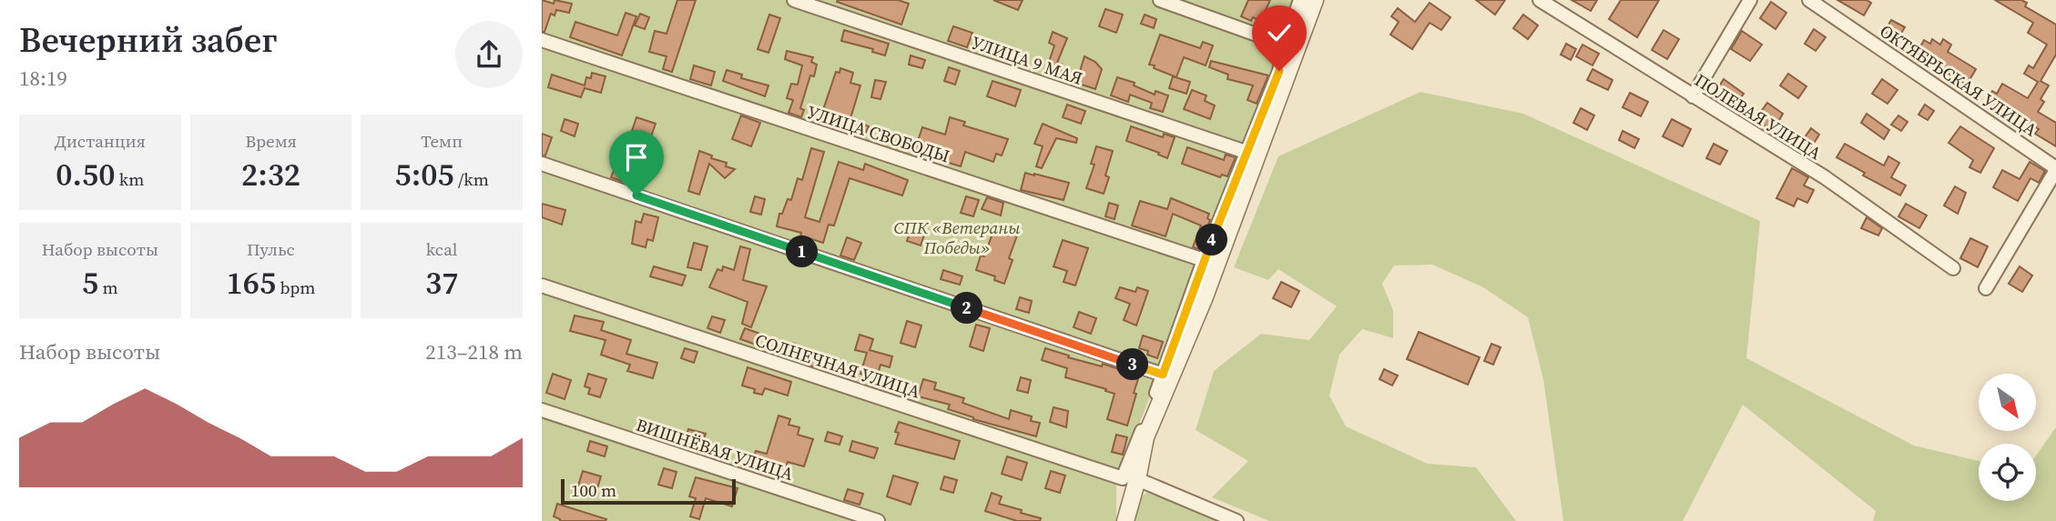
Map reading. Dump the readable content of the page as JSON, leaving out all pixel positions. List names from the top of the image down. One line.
{"streets":{"street":["УЛИЦА 9 МАЯ","ОКТЯБРЬСКАЯ УЛИЦА","ПОЛЕВАЯ УЛИЦА","УЛИЦА СВОБОДЫ","СОЛНЕЧНАЯ УЛИЦА","ВИШНЁВАЯ УЛИЦА"]},"parks":["СПК «Ветераны Победы»"],"scale_bar":"100 m","north":"bottom right","page":{"heading":["Вечерний забег","18:19"],"stats":[["Дистанция","0.50 km"],["Время","2:32"],["Темп","5:05 /km"],["Набор высоты","5 m"],["Пульс","165 bpm"],["kcal","37"]],"pins":["4","1","2","3"],"chart":["Набор высоты","213–218 m"],"scale":"100 m"}}
